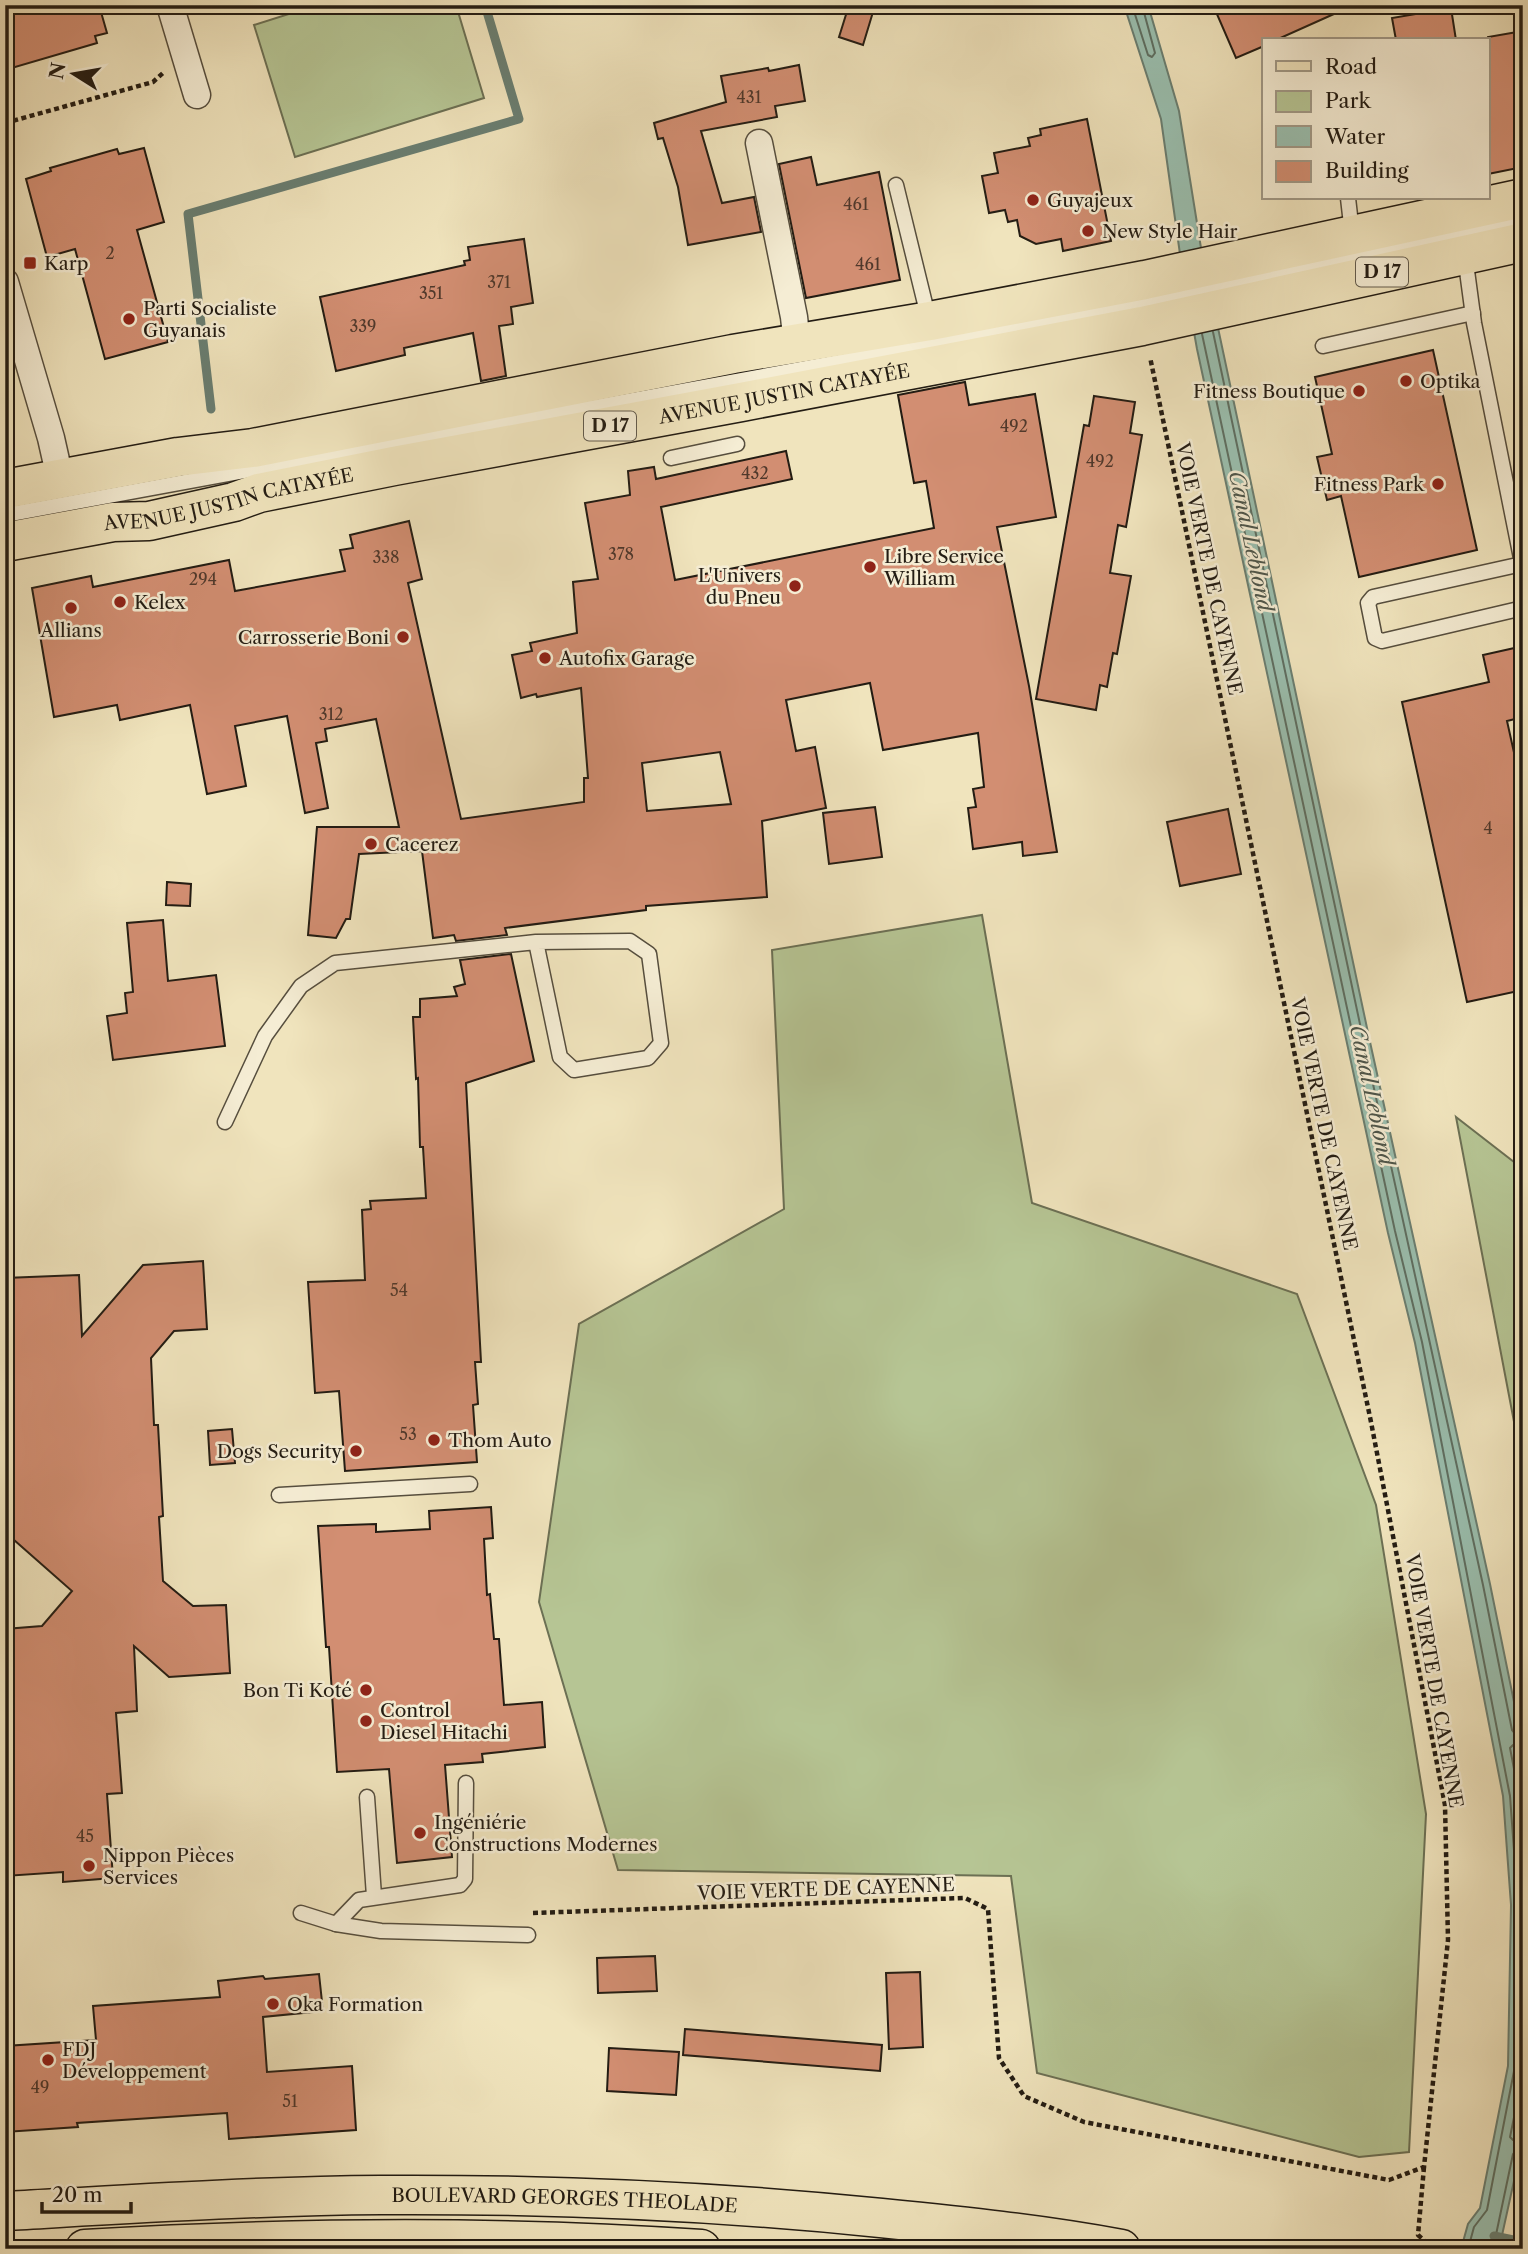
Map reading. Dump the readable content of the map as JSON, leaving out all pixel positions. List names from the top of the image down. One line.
{"streets":{"main road":["D 17","AVENUE JUSTIN CATAYÉE","BOULEVARD GEORGES THEOLADE"],"path":["VOIE VERTE DE CAYENNE"]},"crossings":[["AVENUE JUSTIN CATAYÉE","VOIE VERTE DE CAYENNE"]],"water":["Canal Leblond"],"places":{"other":["Guyajeux","New Style Hair","Parti Socialiste Guyanais","Optika","Fitness Boutique","Fitness Park","Libre Service William","L'Univers du Pneu","Kelex","Allians","Carrosserie Boni","Autofix Garage","Cacerez","Thom Auto","Dogs Security","Bon Ti Koté","Control Diesel Hitachi","Ingéniérie Constructions Modernes","Nippon Pièces Services","Oka Formation","FDJ Développement"],"transit":["Karp"]},"house_numbers":["431","461","2","461","371","351","339","492","492","432","378","338","294","312","4","54","53","45","49","51"],"legend":["Road","Park","Water","Building"],"scale_bar":"20 m","north":"left"}
